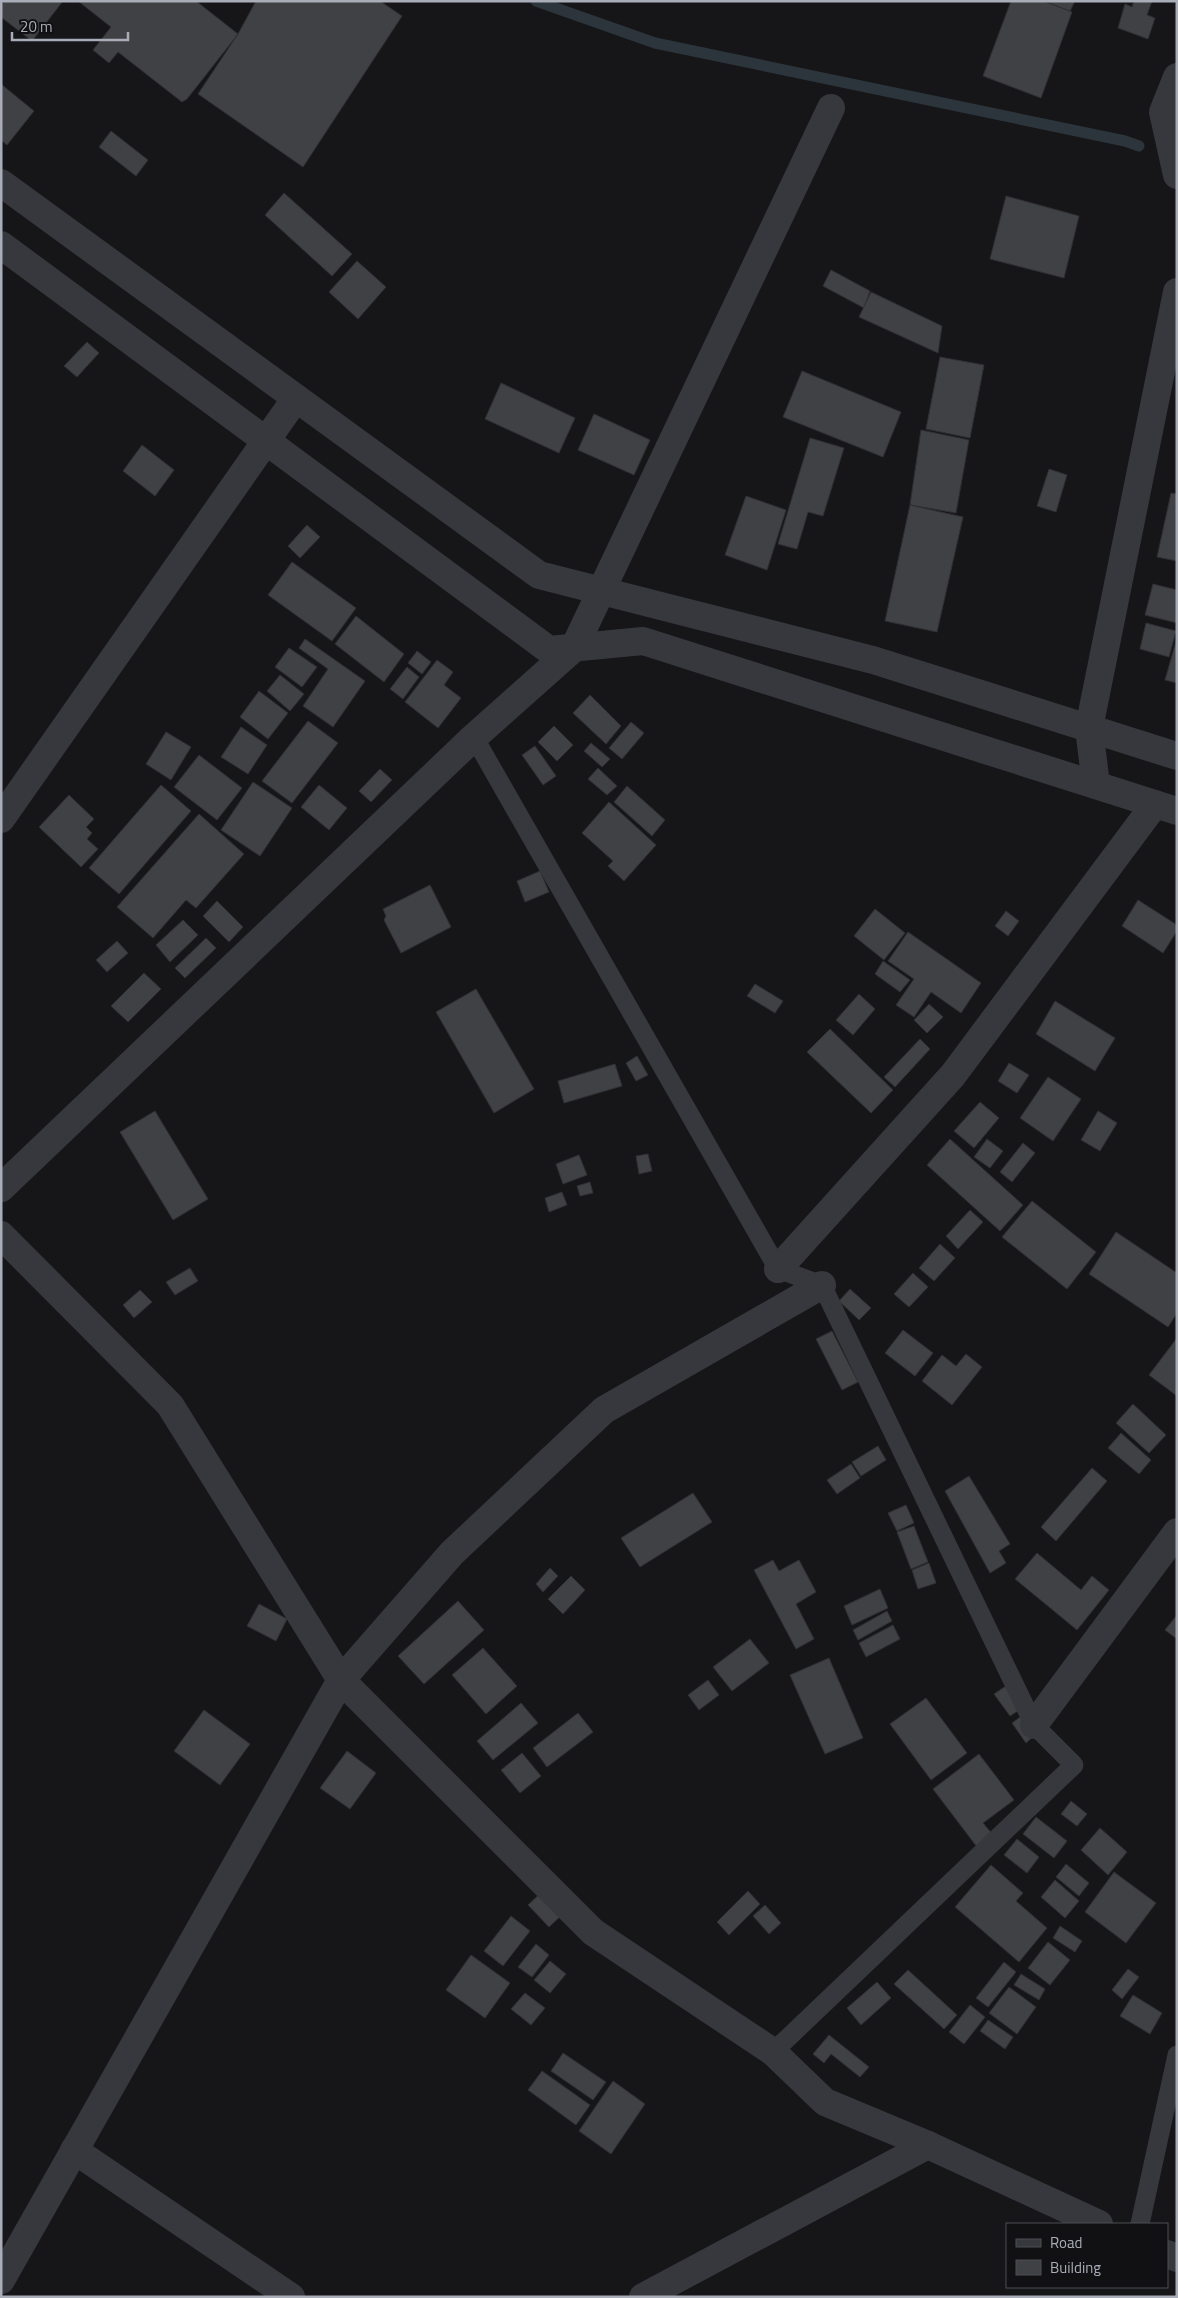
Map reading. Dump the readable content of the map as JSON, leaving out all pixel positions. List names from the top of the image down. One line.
{"legend":["Road","Building"],"scale_bar":"20 m"}
